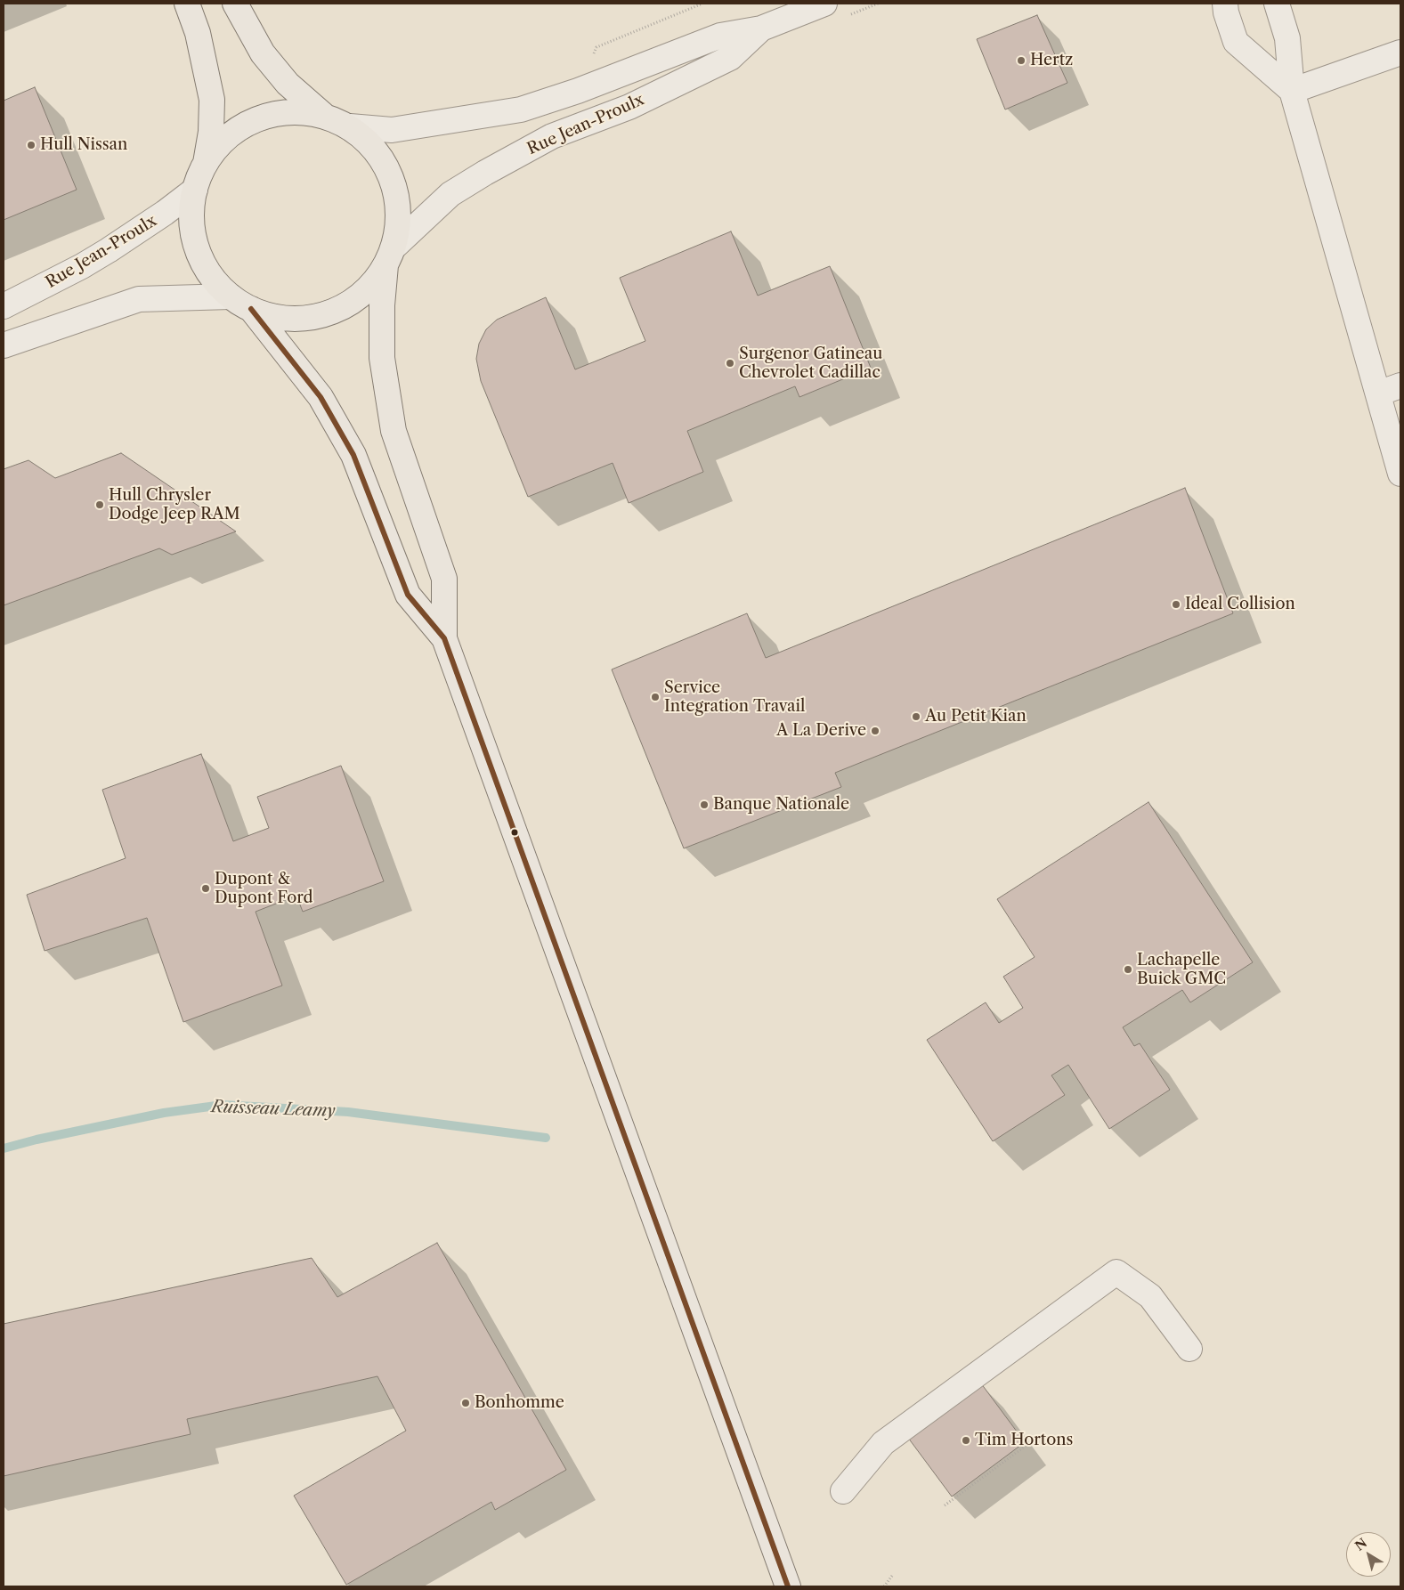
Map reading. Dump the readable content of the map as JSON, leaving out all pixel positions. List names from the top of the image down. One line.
{"streets":{"street":["Rue Jean-Proulx"]},"water":["Ruisseau Leamy"],"places":["Hertz","Hull Nissan","Surgenor Gatineau Chevrolet Cadillac","Hull Chrysler Dodge Jeep RAM","Ideal Collision","Service Integration Travail","Au Petit Kian","A La Derive","Banque Nationale","Dupont & Dupont Ford","Lachapelle Buick GMC","Bonhomme","Tim Hortons"],"north":"top left"}
